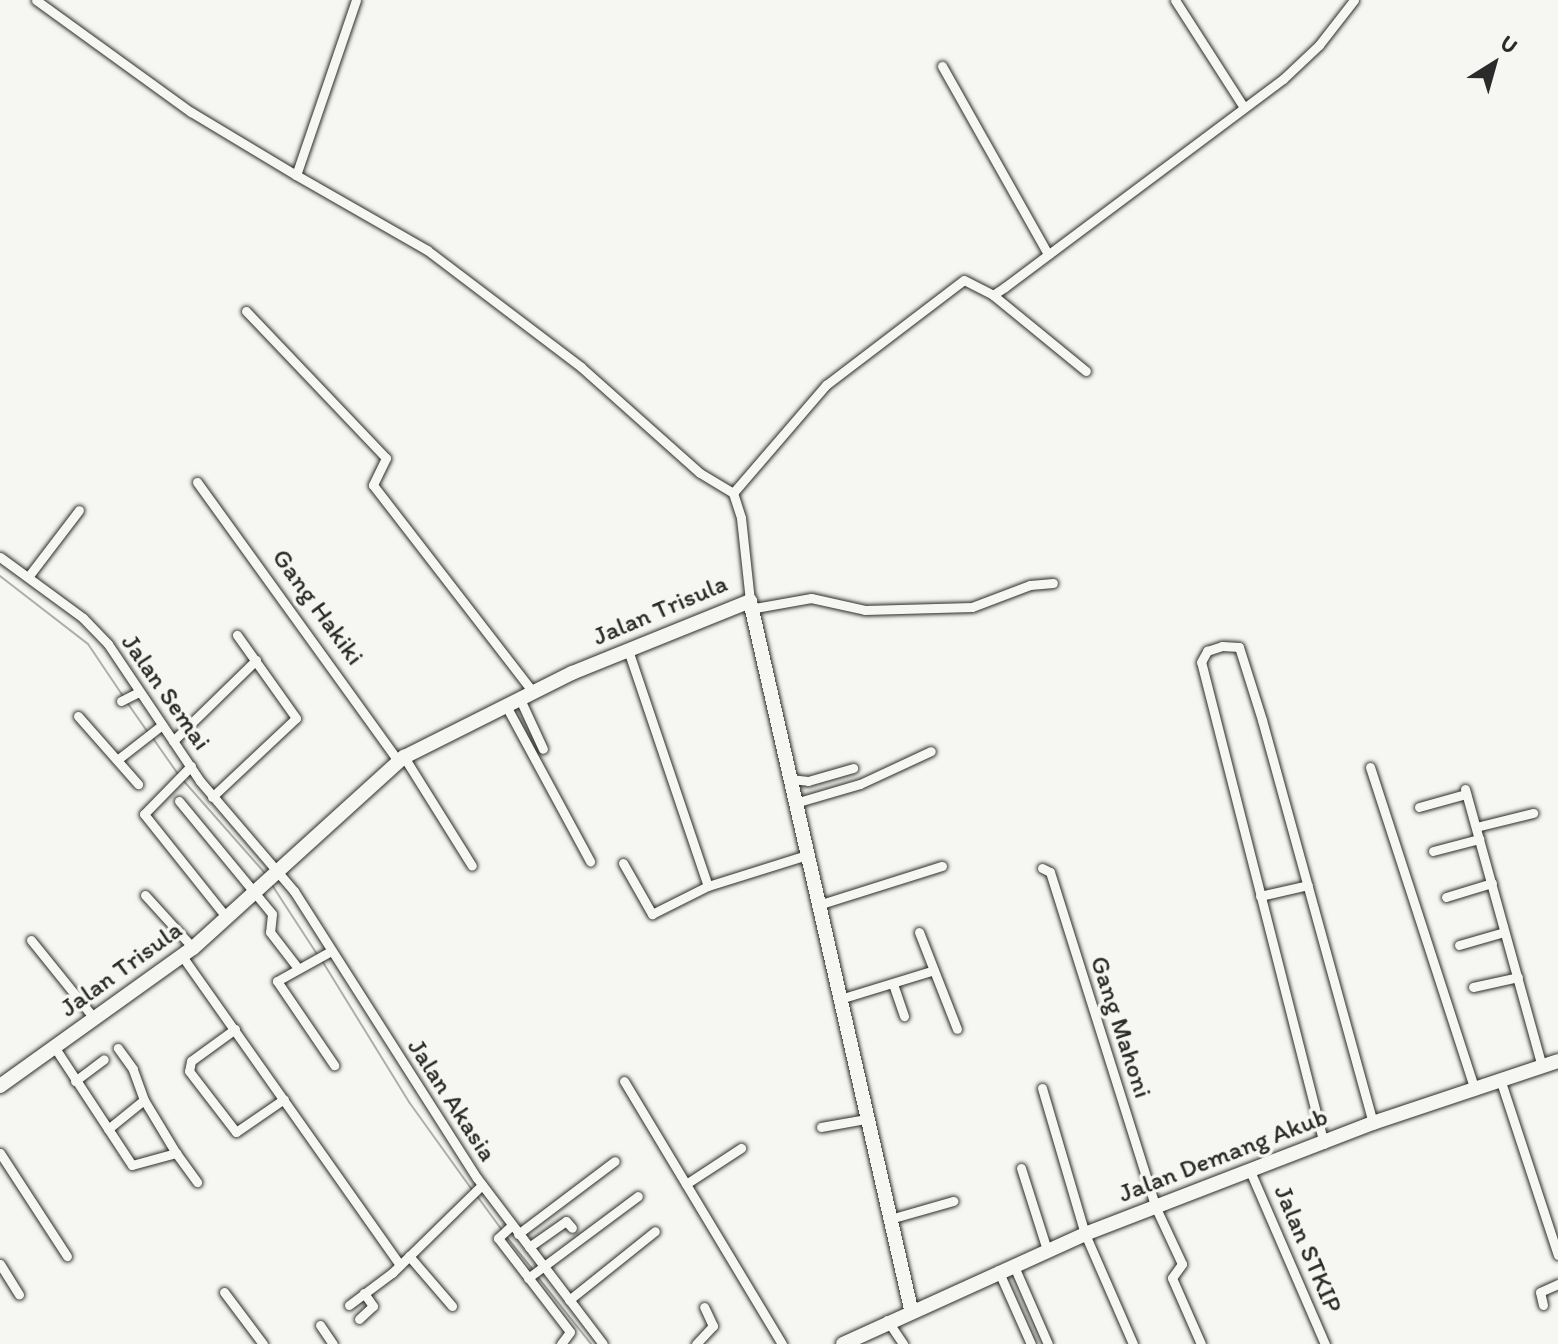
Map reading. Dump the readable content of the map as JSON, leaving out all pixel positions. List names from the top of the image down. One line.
{"streets":{"street":["Gang Hakiki","Jalan Trisula","Jalan Semai","Gang Mahoni","Jalan Akasia","Jalan Demang Akub","Jalan STKIP"]},"crossings":[["Gang Hakiki","Jalan Trisula"],["Jalan Trisula","Jalan Semai"],["Jalan Trisula","Jalan Akasia"],["Jalan Trisula","Jalan Demang Akub"],["Jalan Semai","Jalan Akasia"],["Gang Mahoni","Jalan Demang Akub"],["Jalan Demang Akub","Jalan STKIP"]],"north":"top right"}
